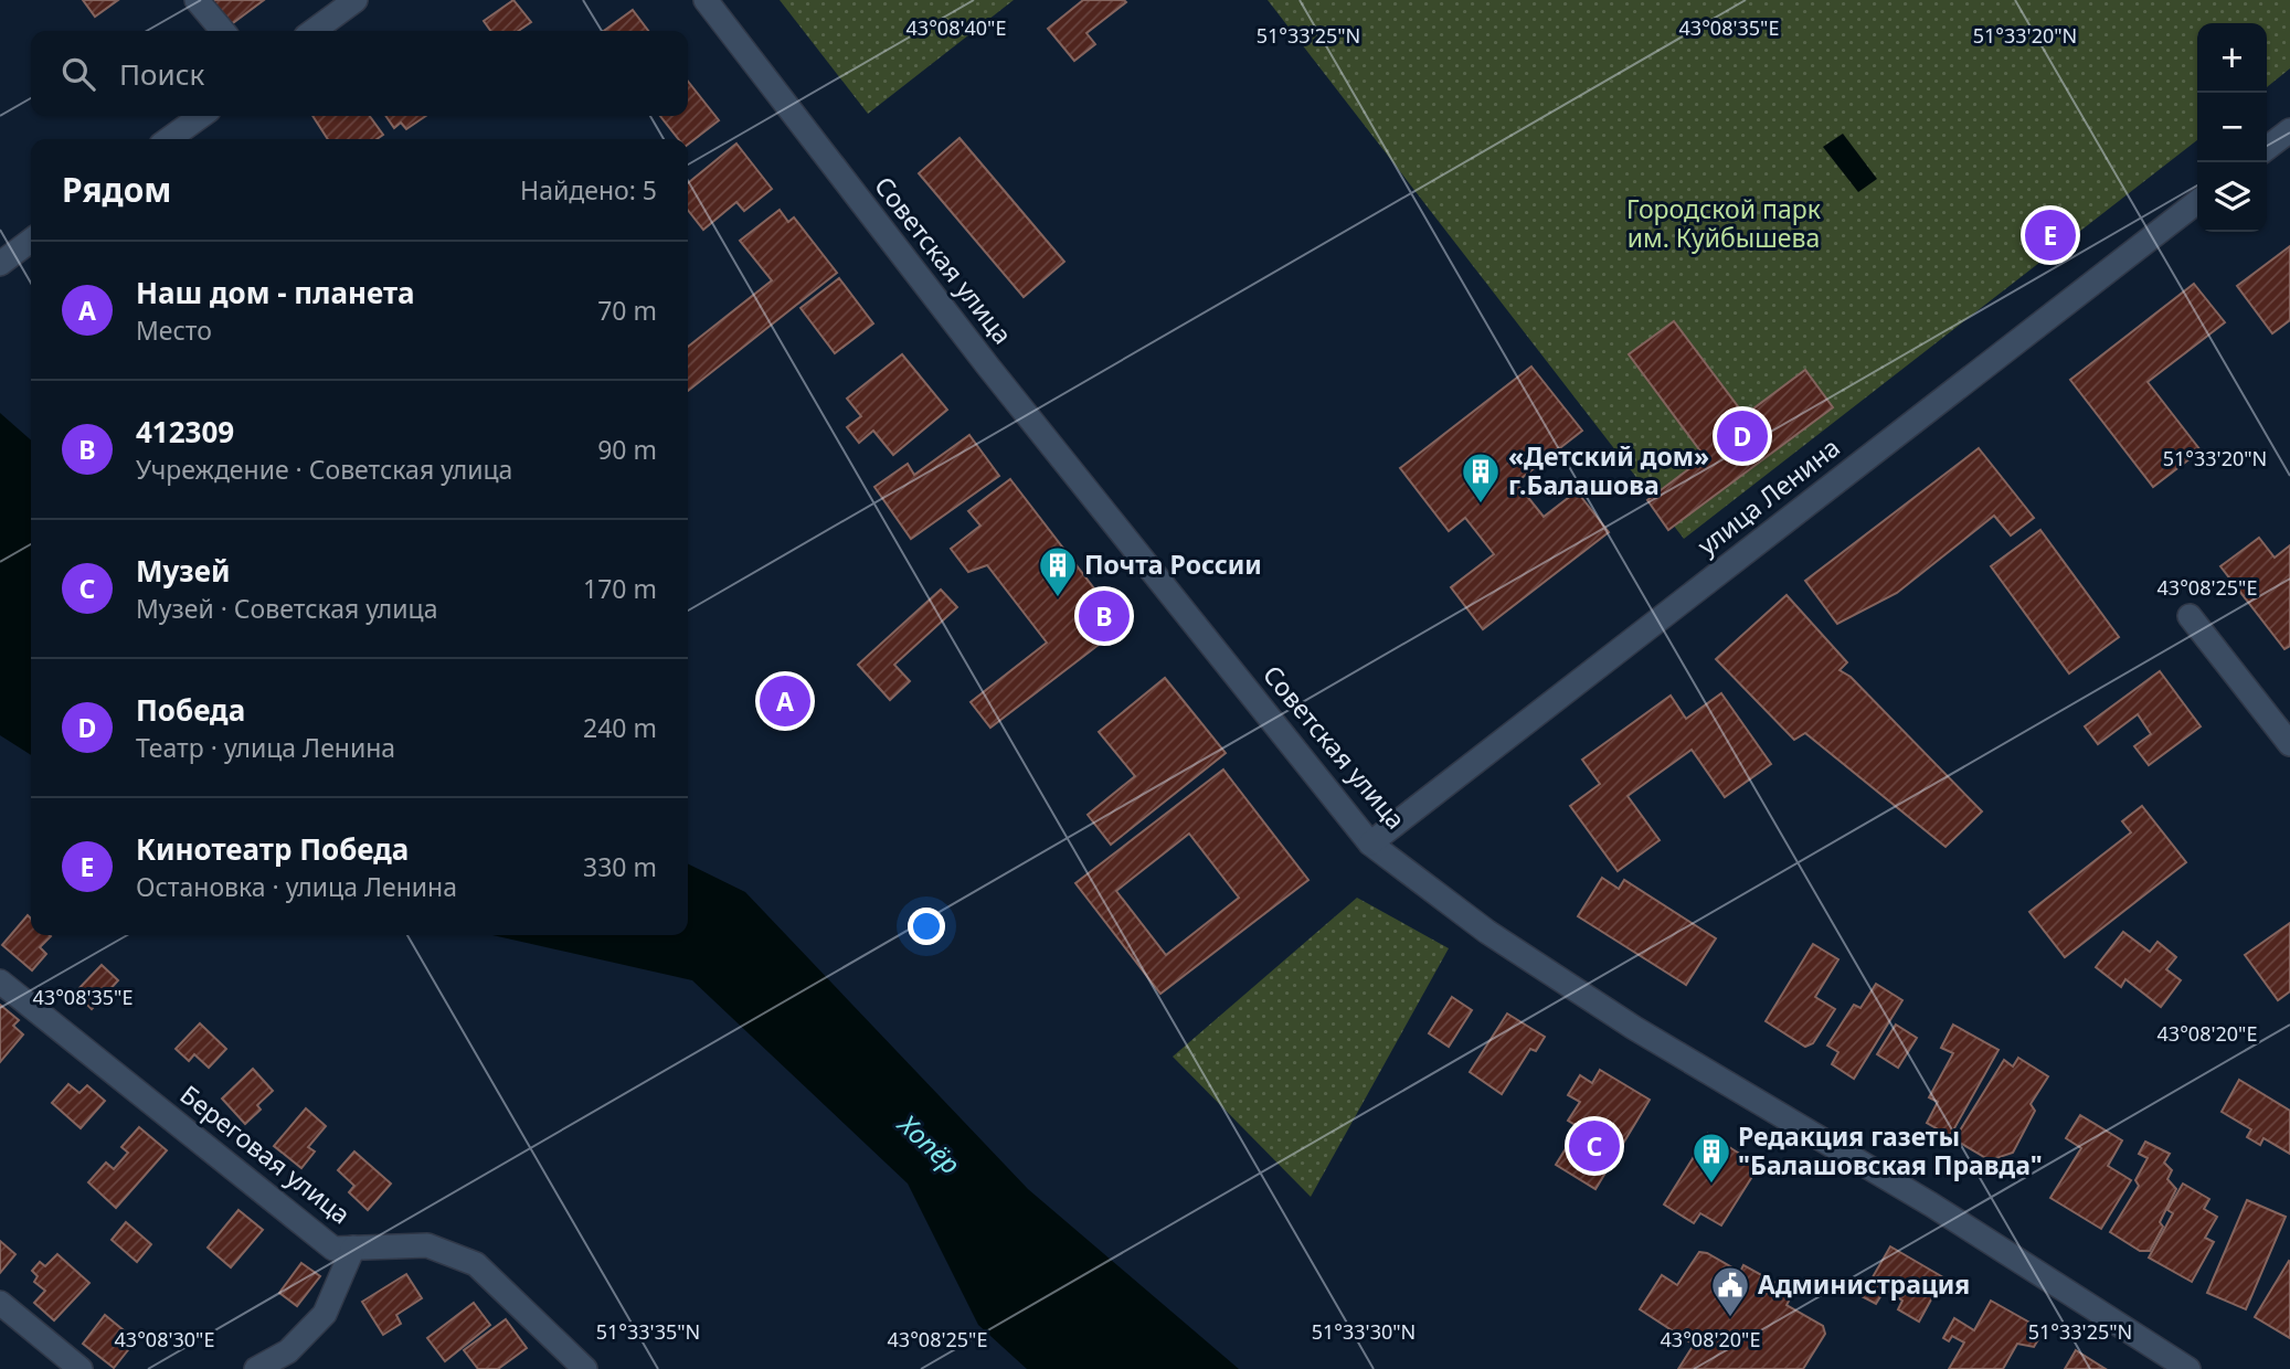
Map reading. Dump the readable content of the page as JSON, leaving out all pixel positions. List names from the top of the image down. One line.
{"streets":{"street":["Советская улица","улица Ленина","Береговая улица"]},"crossings":[["Советская улица","улица Ленина"]],"water":["Хопёр"],"parks":["Городской парк им. Куйбышева"],"places":{"building":["«Детский дом» г.Балашова","Почта России","Редакция газеты \"Балашовская Правда\""],"public building":["Администрация"]},"page":{"map_buttons":["+","−"],"search":"Поиск","heading":["Рядом","Найдено: 5"],"pins":["E","D","B","A","C"],"list":[{"mark":"A","name":"Наш дом - планета","note":"Место","value":"70 m"},{"mark":"B","name":"412309","note":"Учреждение · Советская улица","value":"90 m"},{"mark":"C","name":"Музей","note":"Музей · Советская улица","value":"170 m"},{"mark":"D","name":"Победа","note":"Театр · улица Ленина","value":"240 m"},{"mark":"E","name":"Кинотеатр Победа","note":"Остановка · улица Ленина","value":"330 m"}]},"coordinates":["43°08'40\"E","43°08'35\"E","51°33'25\"N","51°33'20\"N","43°08'25\"E","43°08'20\"E","51°33'35\"N","51°33'30\"N","43°08'30\"E"]}
